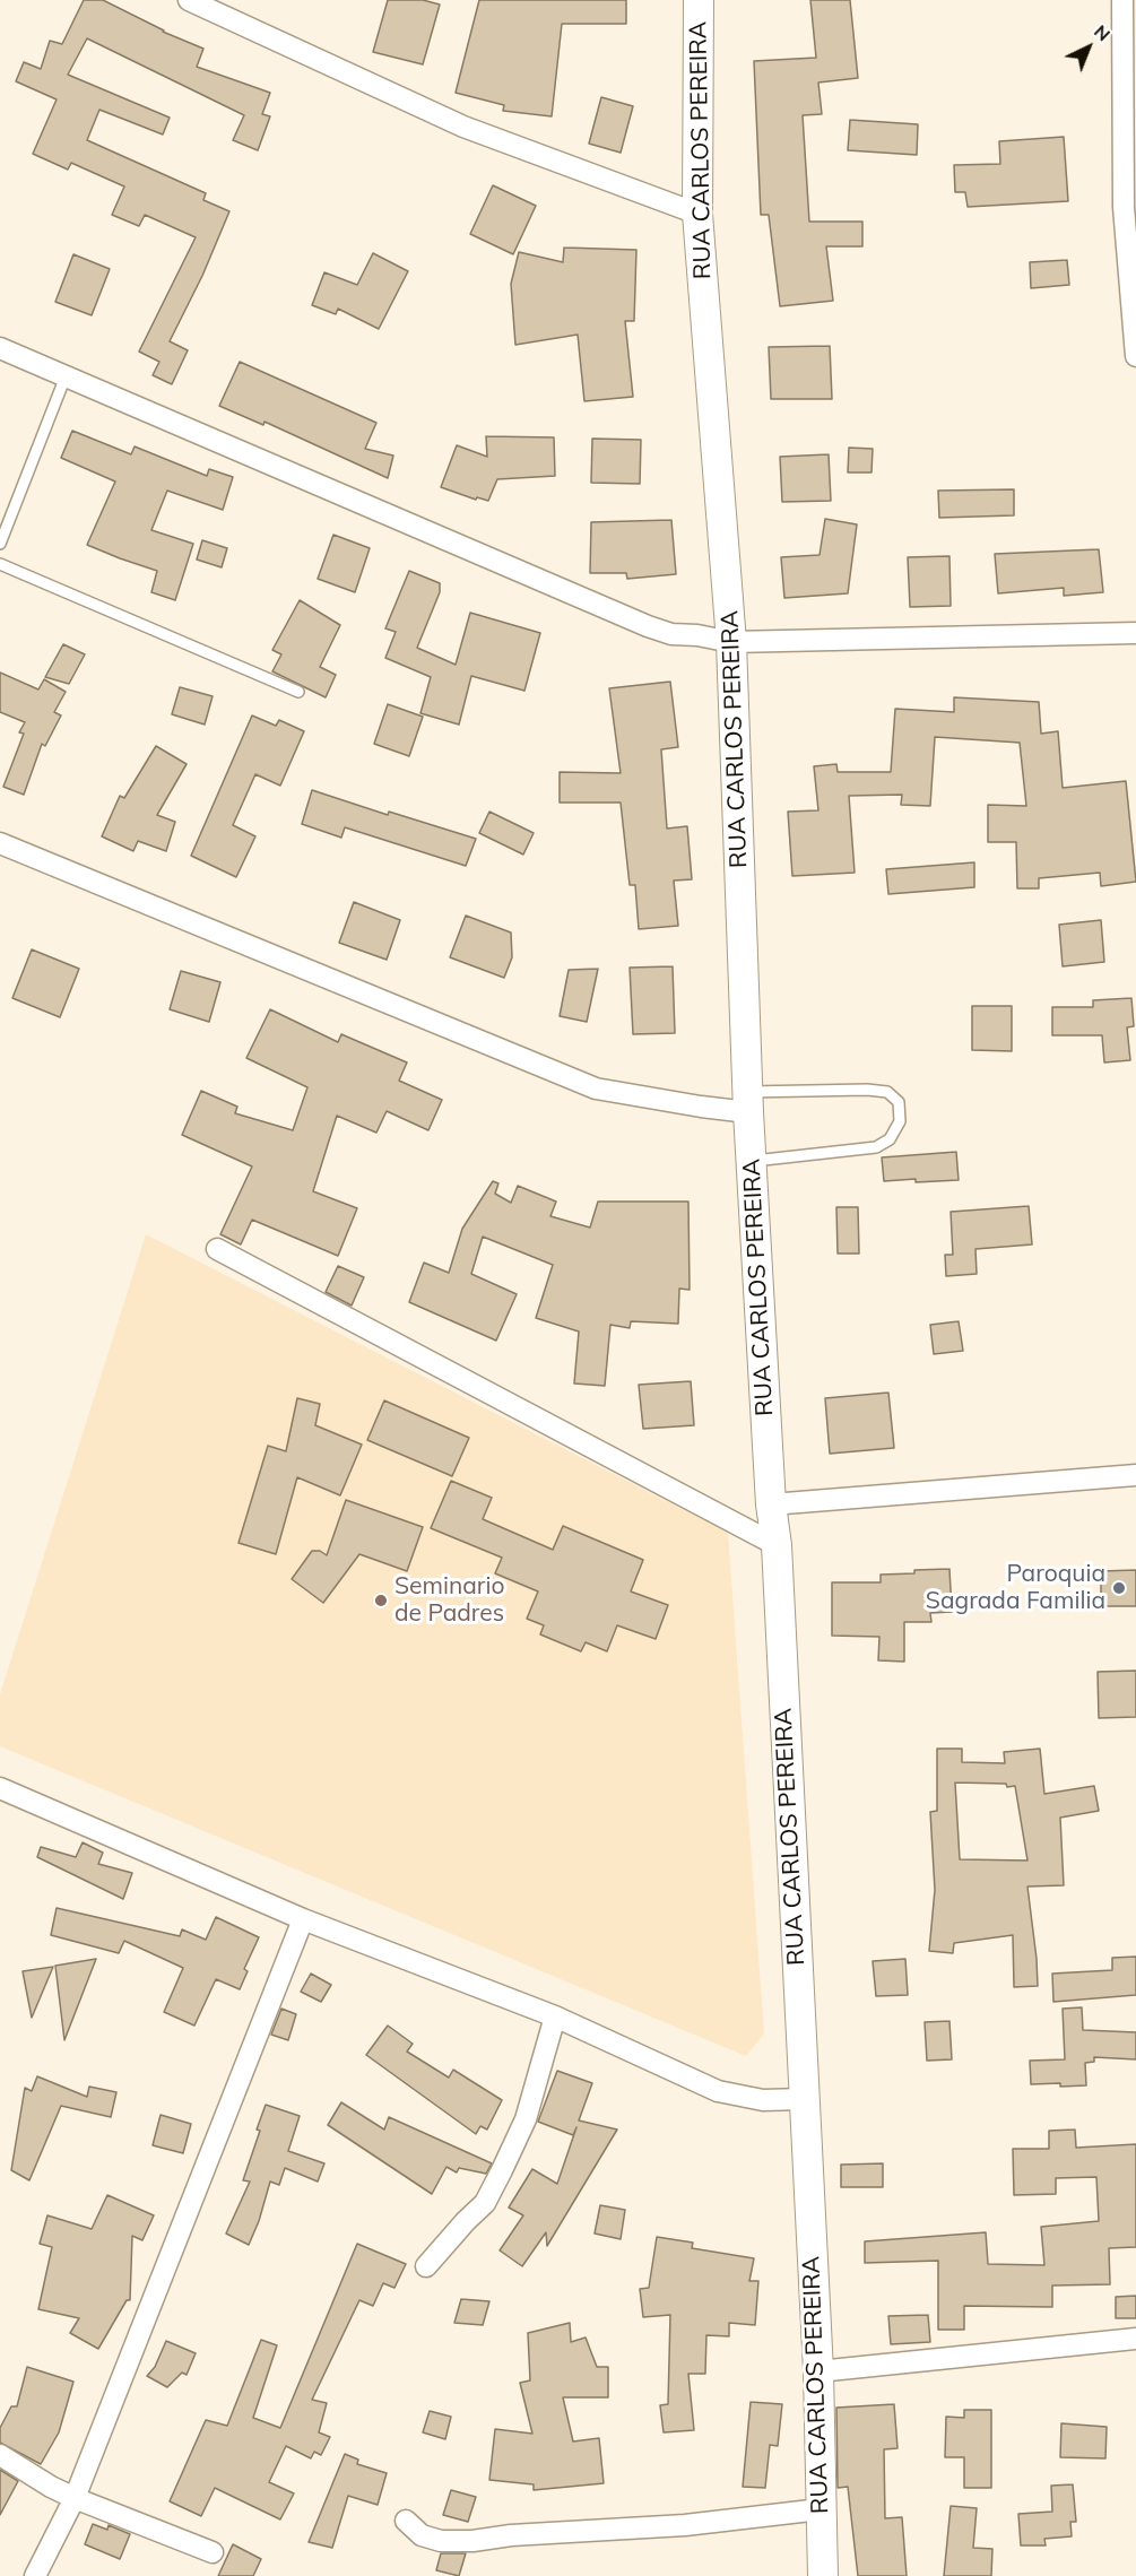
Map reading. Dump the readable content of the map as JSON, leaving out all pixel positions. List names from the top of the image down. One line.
{"streets":{"main road":["RUA CARLOS PEREIRA"]},"places":["Paroquia Sagrada Familia","Seminario de Padres"],"north":"top right"}
